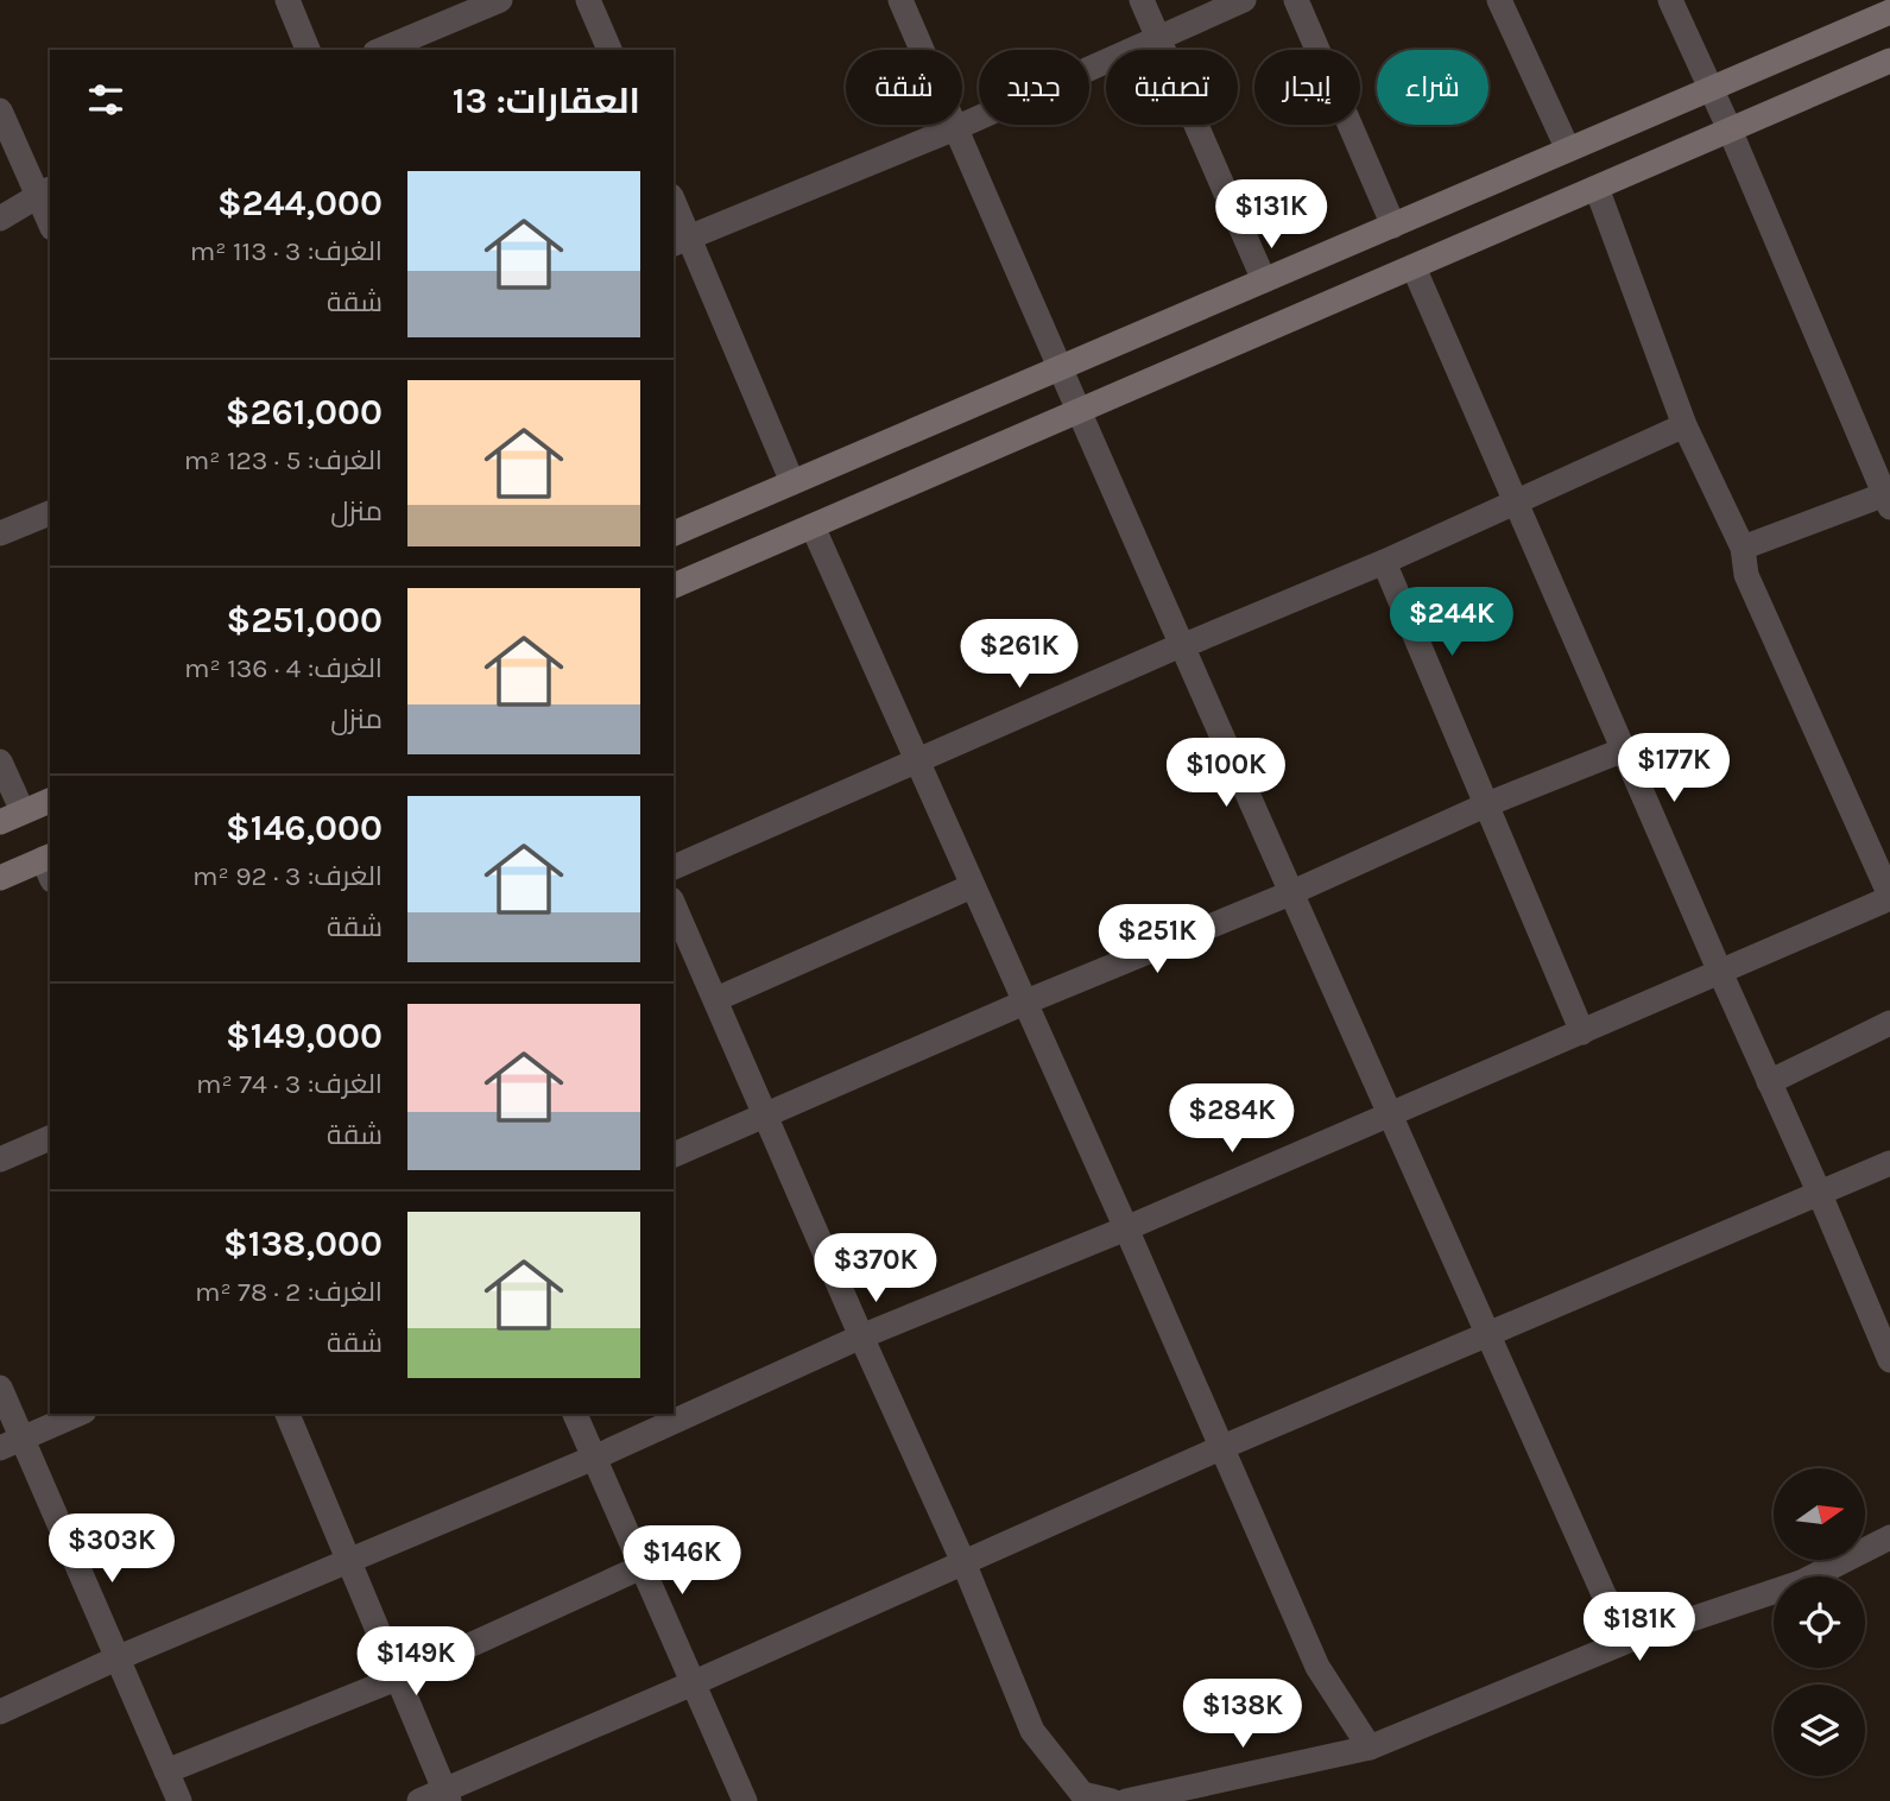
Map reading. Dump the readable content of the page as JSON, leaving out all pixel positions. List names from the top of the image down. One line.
{"north":"right","page":{"chip":["شراء","إيجار","تصفية","جديد","شقة"],"heading":"العقارات: 13","list":[{"name":"$244,000","note":"الغرف: 3 · 113 m² · شقة"},{"name":"$261,000","note":"الغرف: 5 · 123 m² · منزل"},{"name":"$251,000","note":"الغرف: 4 · 136 m² · منزل"},{"name":"$146,000","note":"الغرف: 3 · 92 m² · شقة"},{"name":"$149,000","note":"الغرف: 3 · 74 m² · شقة"},{"name":"$138,000","note":"الغرف: 2 · 78 m² · شقة"}],"price":["$131K","$244K","$261K","$177K","$100K","$251K","$284K","$370K","$303K","$146K","$181K","$149K","$138K"]}}
